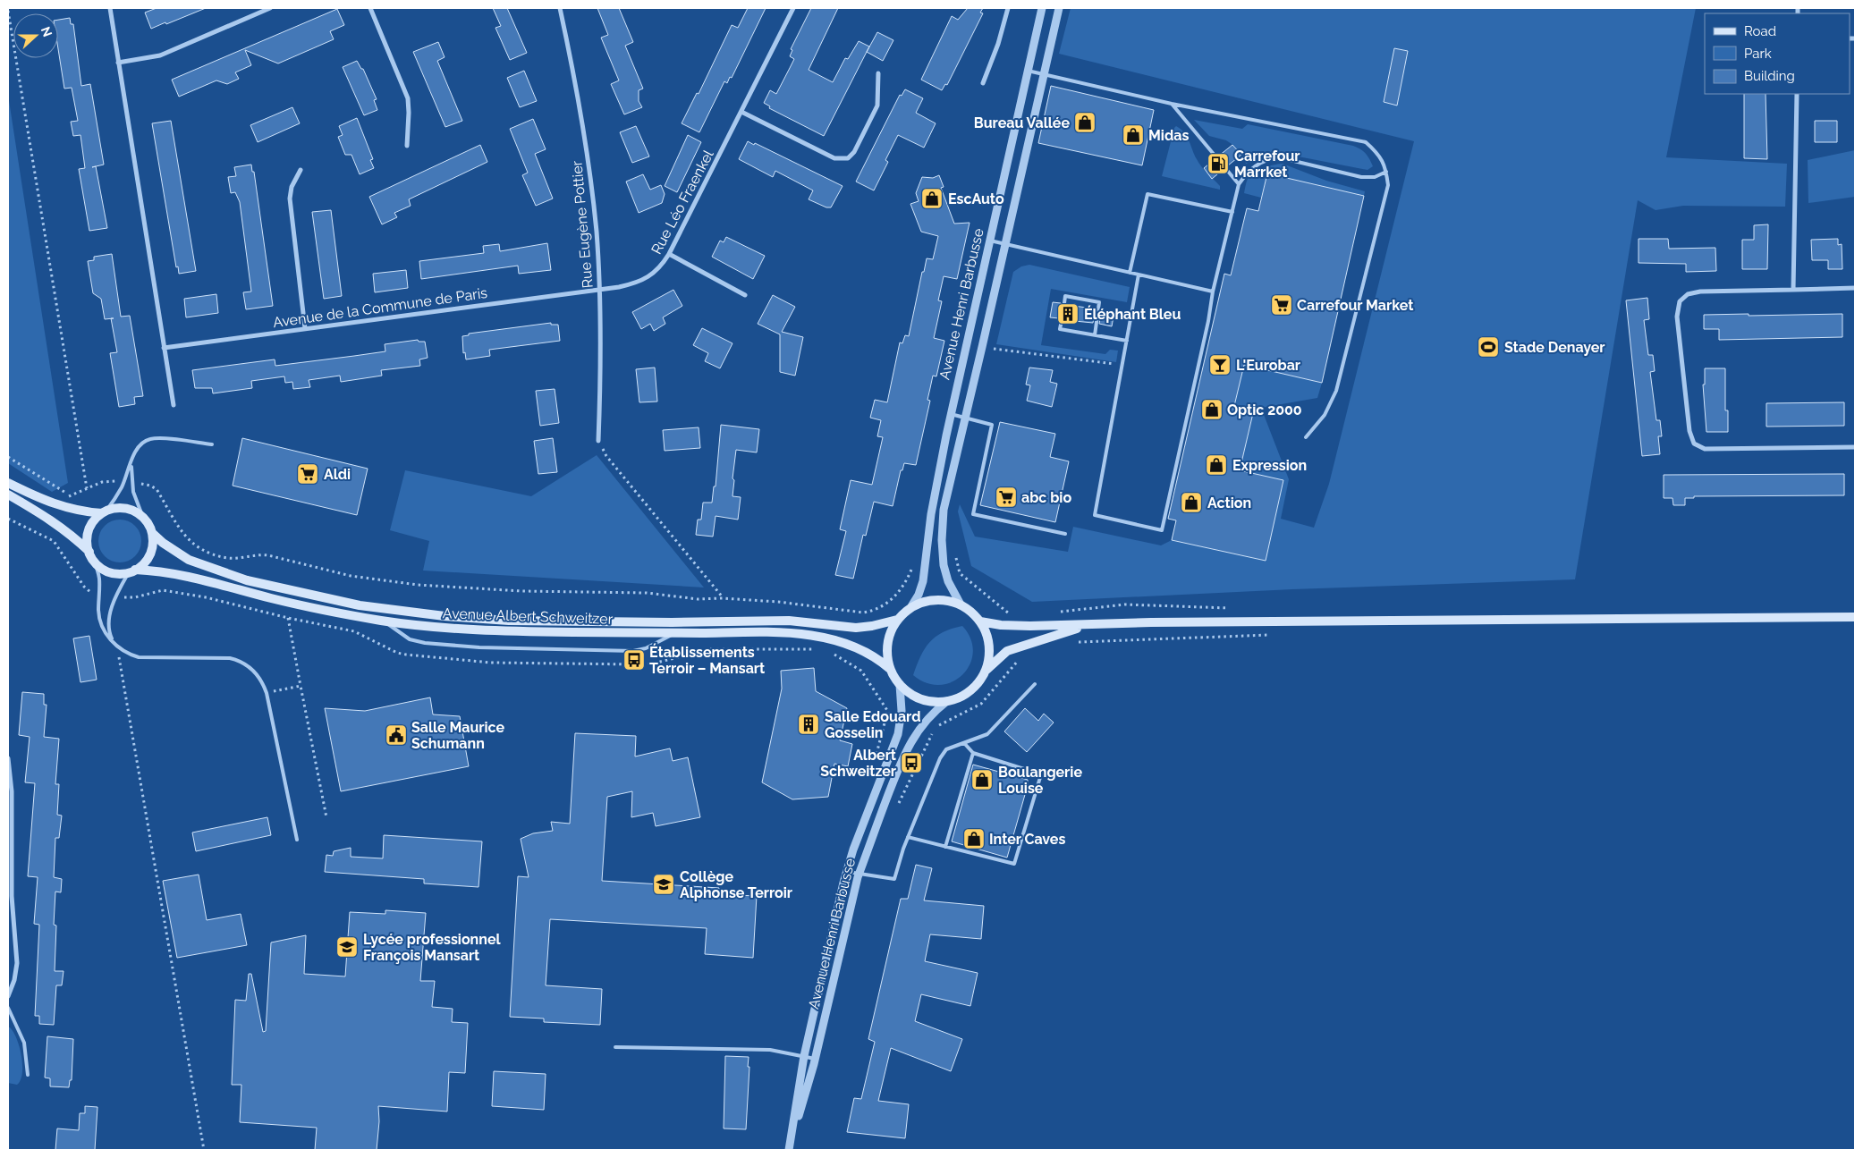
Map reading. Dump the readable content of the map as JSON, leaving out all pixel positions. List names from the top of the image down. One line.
{"streets":{"main road":["Avenue Albert Schweitzer"],"street":["Rue Léo Fraenkel","Rue Eugène Pottier","Avenue Henri Barbusse","Avenue de la Commune de Paris"]},"crossings":[["Rue Léo Fraenkel","Rue Eugène Pottier"],["Rue Léo Fraenkel","Avenue de la Commune de Paris"],["Rue Eugène Pottier","Avenue de la Commune de Paris"],["Avenue Henri Barbusse","Avenue Albert Schweitzer"]],"places":{"shop":["Bureau Vallée","Midas","EscAuto","Optic 2000","Expression","Action","Boulangerie Louise","Inter Caves"],"fuel station":["Carrefour Marrket"],"supermarket":["Carrefour Market","Aldi","abc bio"],"building":["Éléphant Bleu","Salle Edouard Gosselin"],"sports":["Stade Denayer"],"bar":["L'Eurobar"],"bus stop":["Établissements Terroir – Mansart","Albert Schweitzer"],"public building":["Salle Maurice Schumann"],"school or university":["Collège Alphonse Terroir","Lycée professionnel François Mansart"]},"legend":["Road","Park","Building"],"north":"right"}
